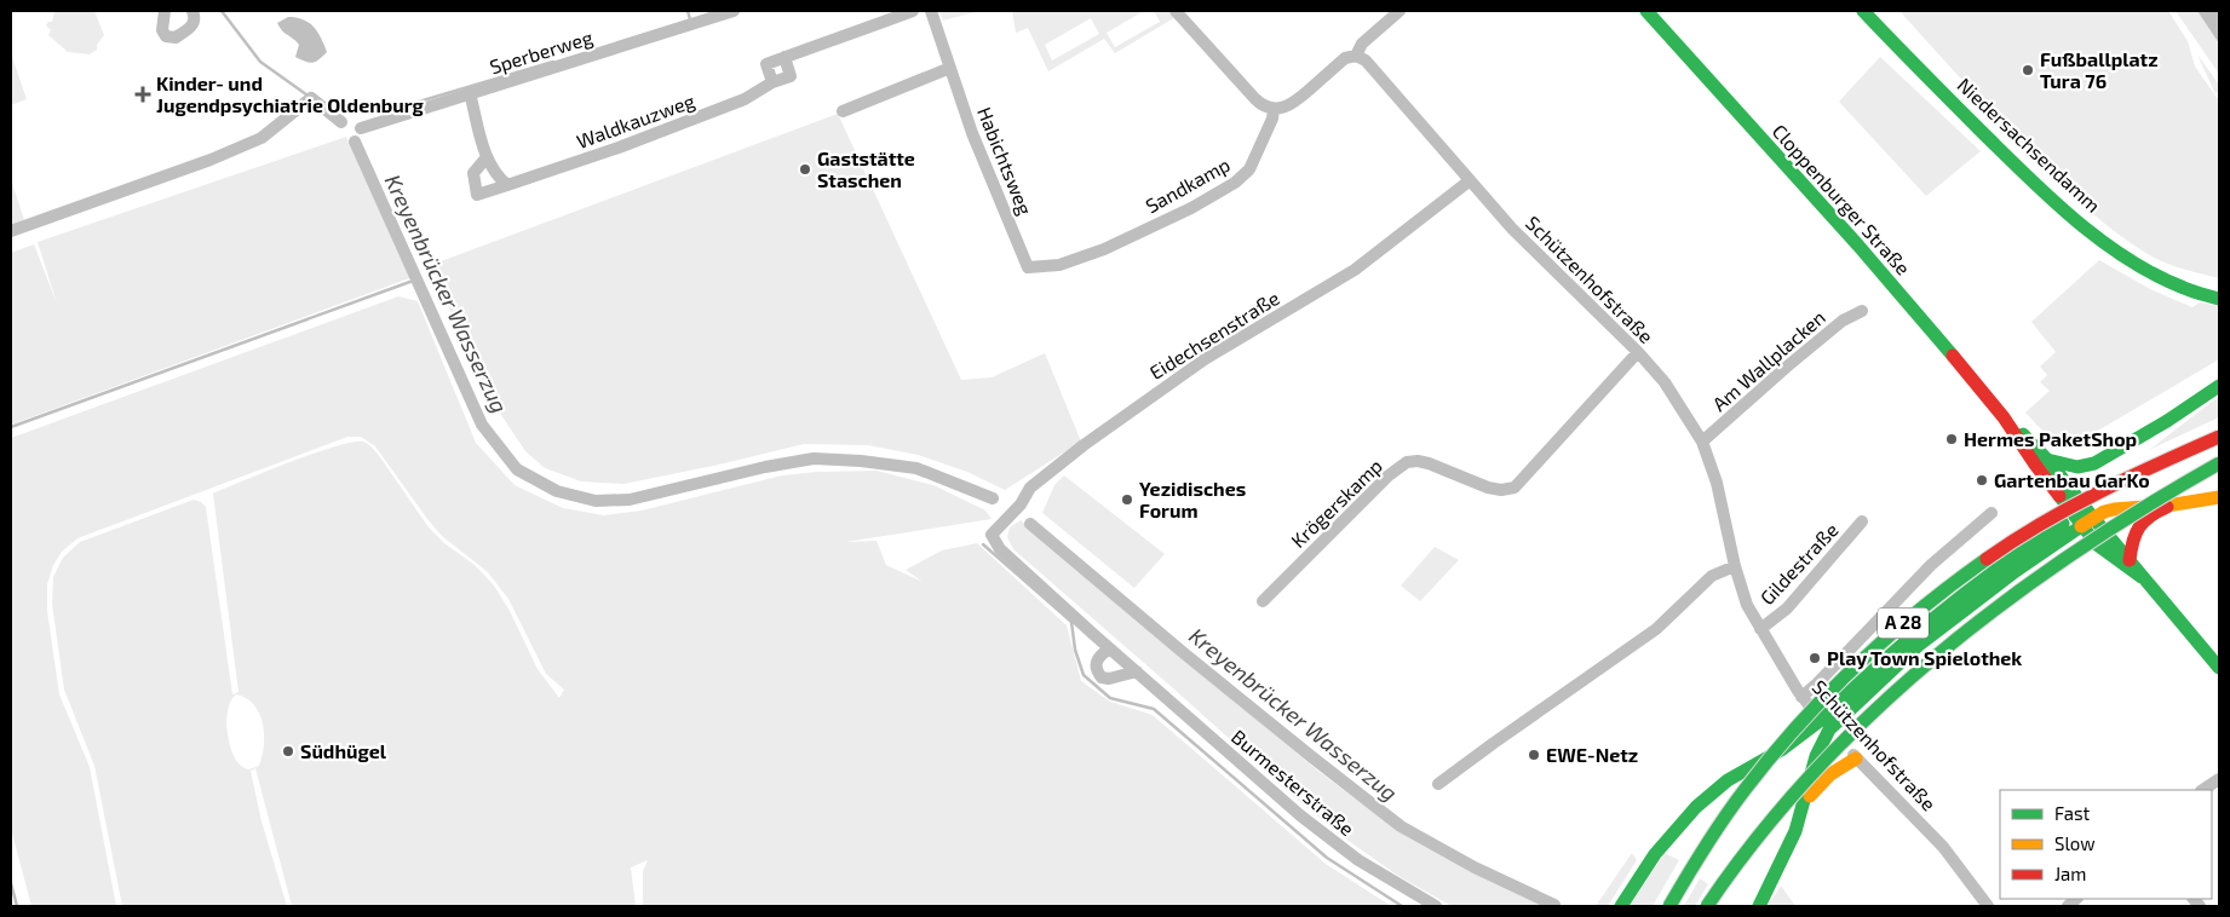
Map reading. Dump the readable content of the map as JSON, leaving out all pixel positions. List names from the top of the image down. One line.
{"streets":{"main road":["Niedersachsendamm","Cloppenburger Straße","A 28"],"street":["Sperberweg","Waldkauzweg","Habichtsweg","Sandkamp","Schützenhofstraße","Eidechsenstraße","Am Wallplacken","Krögerskamp","Gildestraße","Burmesterstraße"]},"crossings":[["Habichtsweg","Sandkamp"],["Schützenhofstraße","Eidechsenstraße"],["Schützenhofstraße","Am Wallplacken"],["Schützenhofstraße","Krögerskamp"],["Schützenhofstraße","Gildestraße"],["Eidechsenstraße","Burmesterstraße"]],"water":["Kreyenbrücker Wasserzug"],"places":{"other":["Fußballplatz Tura 76","Gaststätte Staschen","Hermes PaketShop","Gartenbau GarKo","Yezidisches Forum","Play Town Spielothek","Südhügel","EWE-Netz"],"health":["Kinder- und Jugendpsychiatrie Oldenburg"]},"legend":["Fast","Slow","Jam"]}
